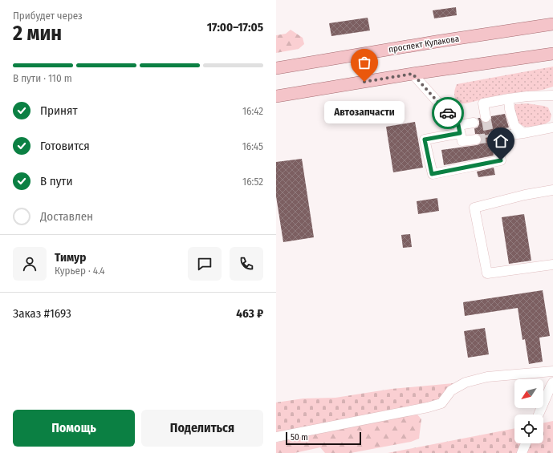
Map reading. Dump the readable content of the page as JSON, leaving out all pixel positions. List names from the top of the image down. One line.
{"streets":{"main road":["проспект Кулакова"]},"places":["Автозапчасти"],"scale_bar":"50 m","north":"bottom left","page":{"heading":["2 мин","Прибудет через","17:00–17:05"],"panel":["Тимур","Курьер · 4.4","Заказ #1693","463 ₽"],"bar":"В пути · 110 m","list":[["Принят","16:42"],["Готовится","16:45"],["В пути","16:52"],"Доставлен"],"bubble":"Автозапчасти","buttons":["Помощь","Поделиться"],"scale":"50 m"}}
